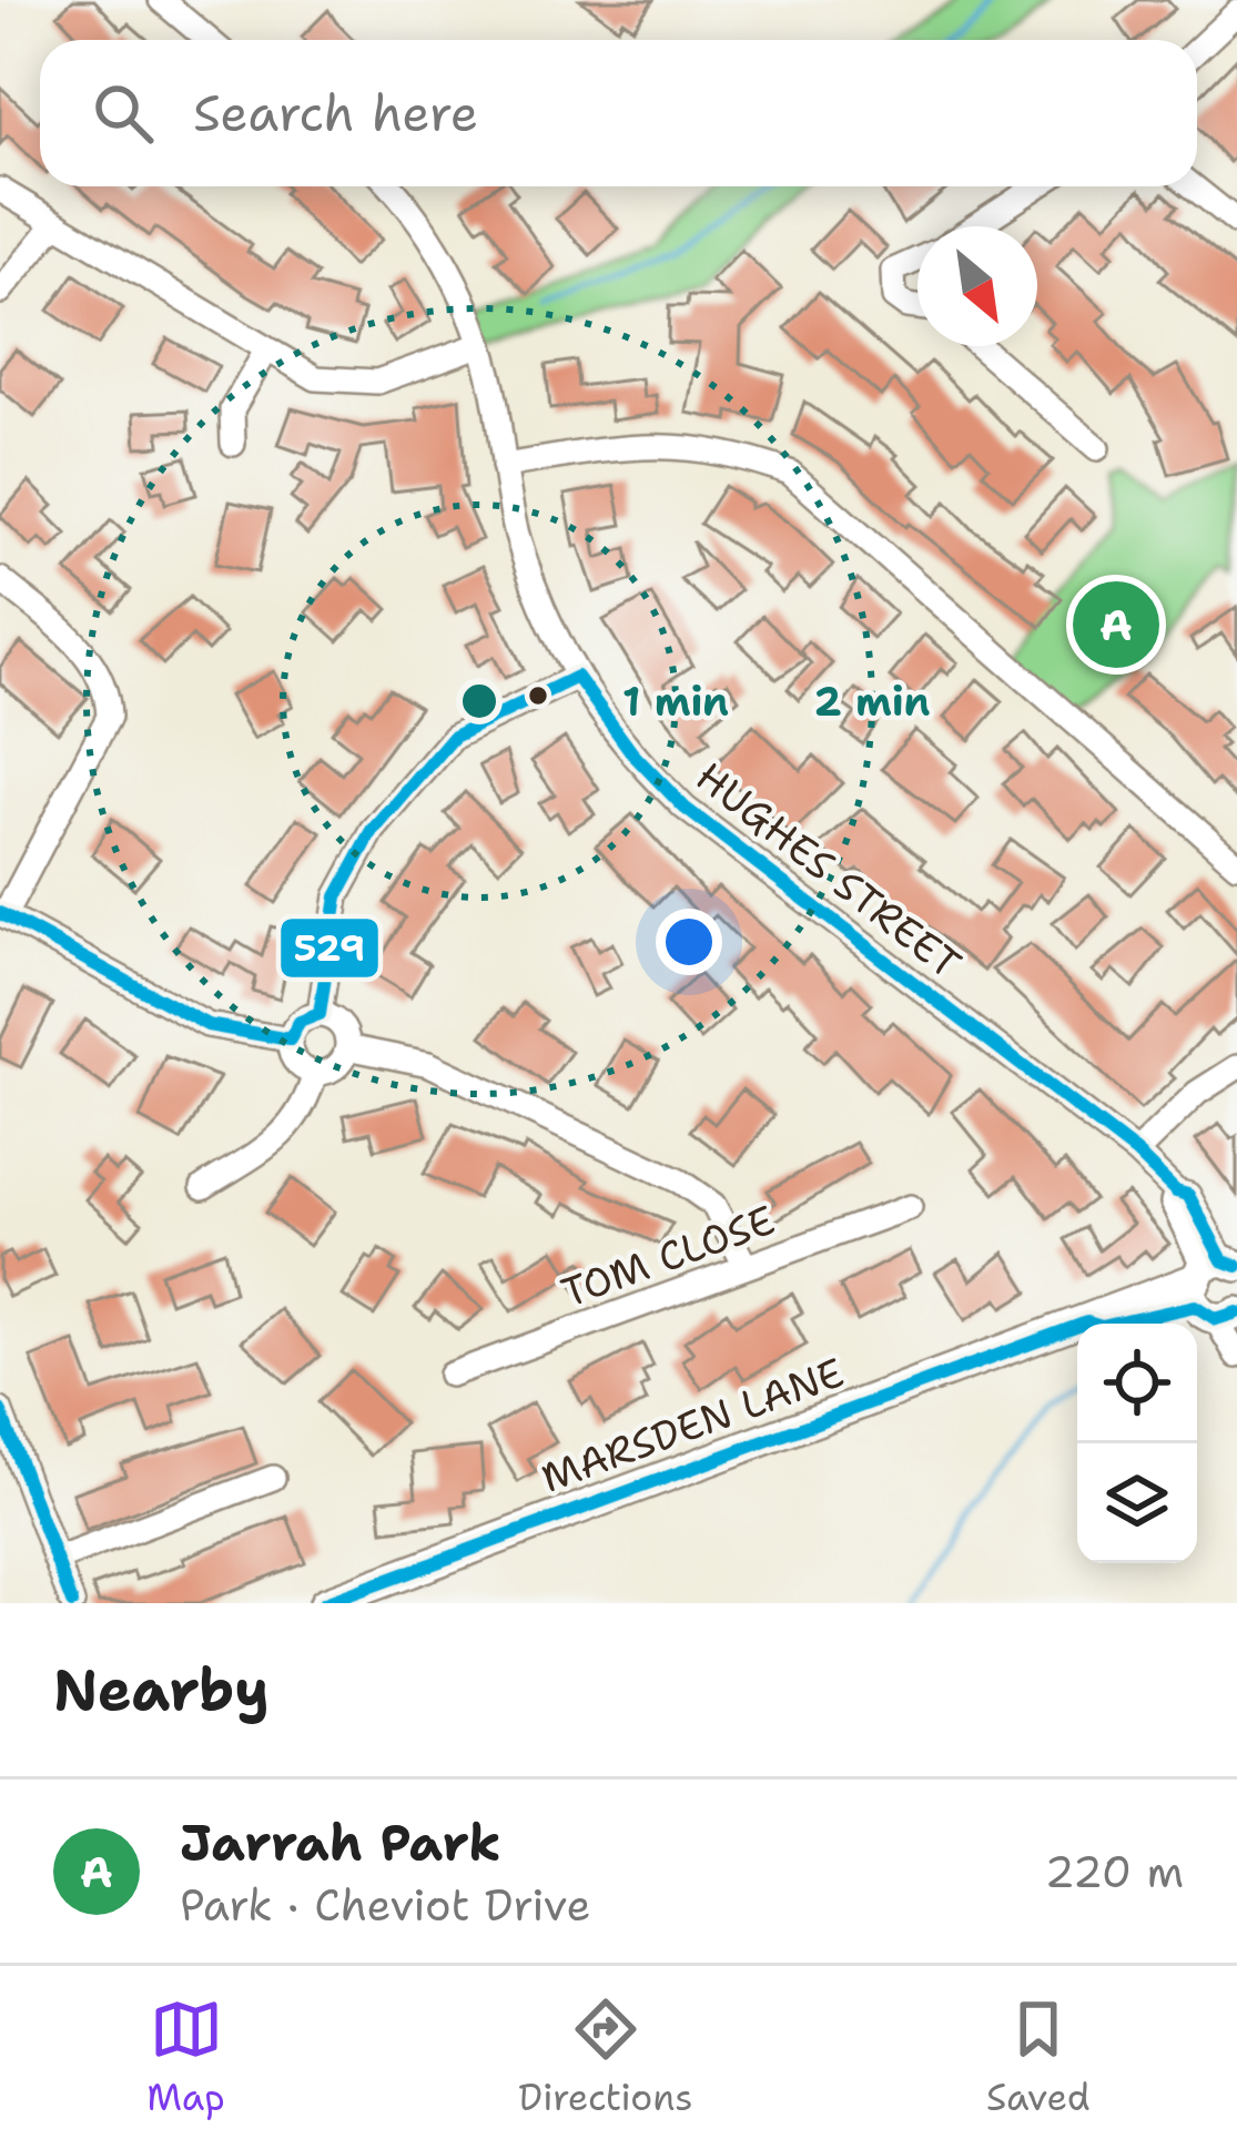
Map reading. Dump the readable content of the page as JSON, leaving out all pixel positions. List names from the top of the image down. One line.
{"streets":{"main road":["MARSDEN LANE"],"street":["HUGHES STREET","TOM CLOSE"]},"crossings":[["HUGHES STREET","MARSDEN LANE"]],"lines":["transit line 529"],"north":"bottom right","page":{"search":"Search here","pins":"A","heading":"Nearby","list":[{"mark":"A","name":"Jarrah Park","note":"Park · Cheviot Drive","value":"220 m"}],"nav":["Map","Directions","Saved"]},"rings":["1 min","2 min"]}
